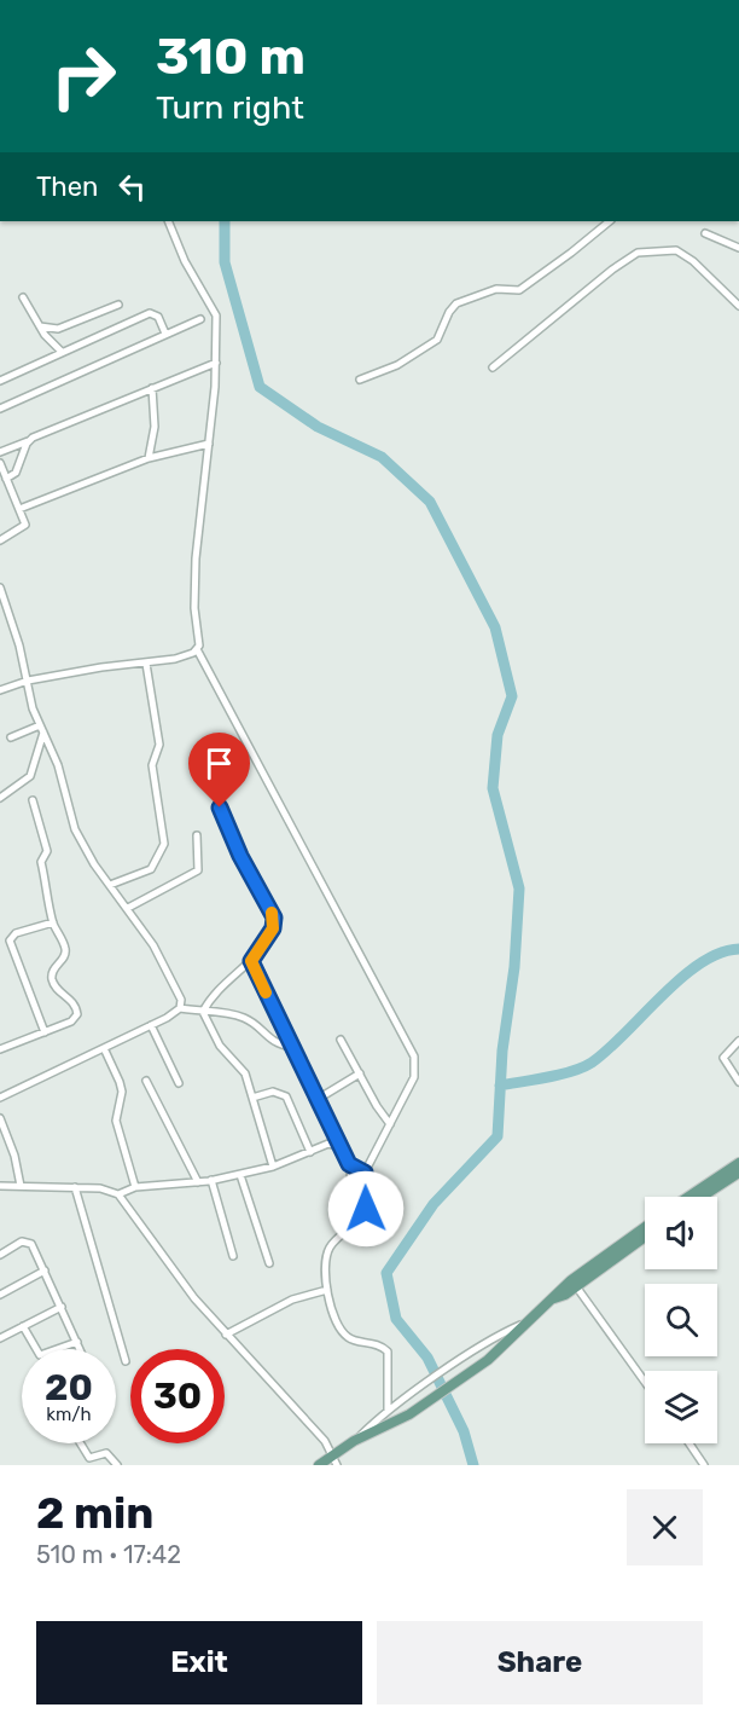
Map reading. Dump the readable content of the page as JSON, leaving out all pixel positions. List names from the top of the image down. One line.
{"page":{"turn":["310 m","Turn right"],"then":"Then","speed":"20 km/h","limit":"30","heading":["2 min","510 m · 17:42"],"buttons":["Exit","Share"]}}
